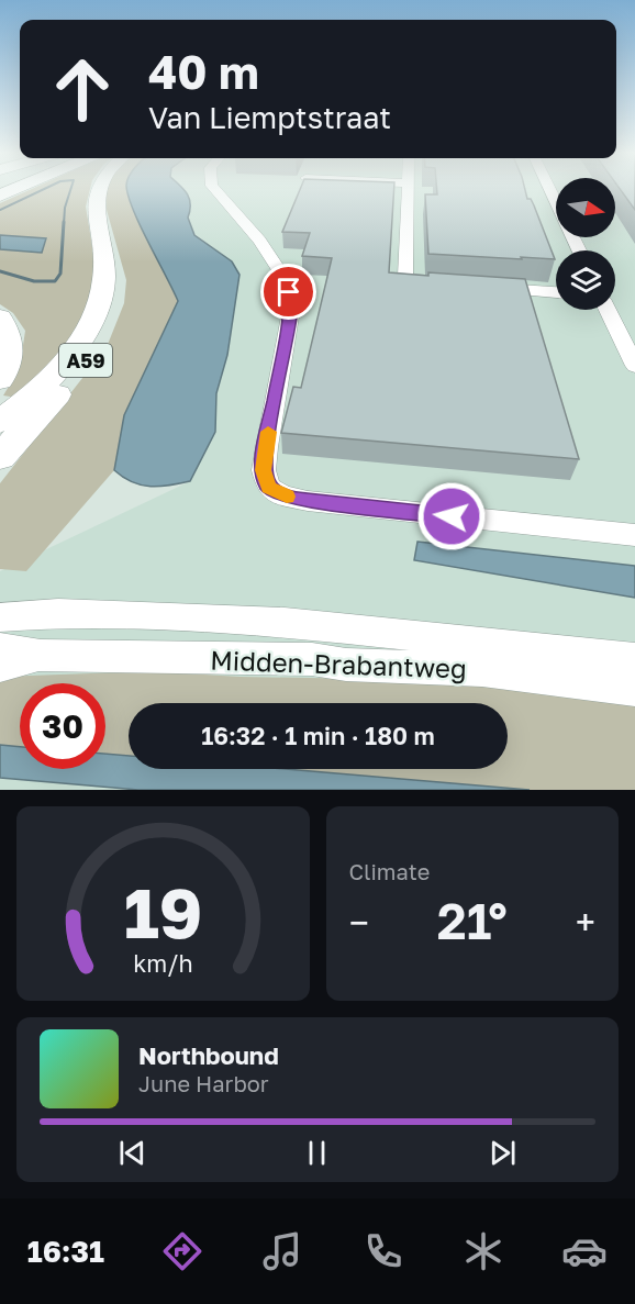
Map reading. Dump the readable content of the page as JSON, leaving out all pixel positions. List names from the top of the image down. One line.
{"streets":{"highway":["A59"],"street":["Midden-Brabantweg"]},"north":"right","page":{"turn":["40 m","Van Liemptstraat"],"limit":"30","trip":"16:32 · 1 min · 180 m","tile":"Climate","heat":["−","21°","+"],"song":["Northbound","June Harbor"],"tabs":"16:31","gauge":["19","km/h"]}}
